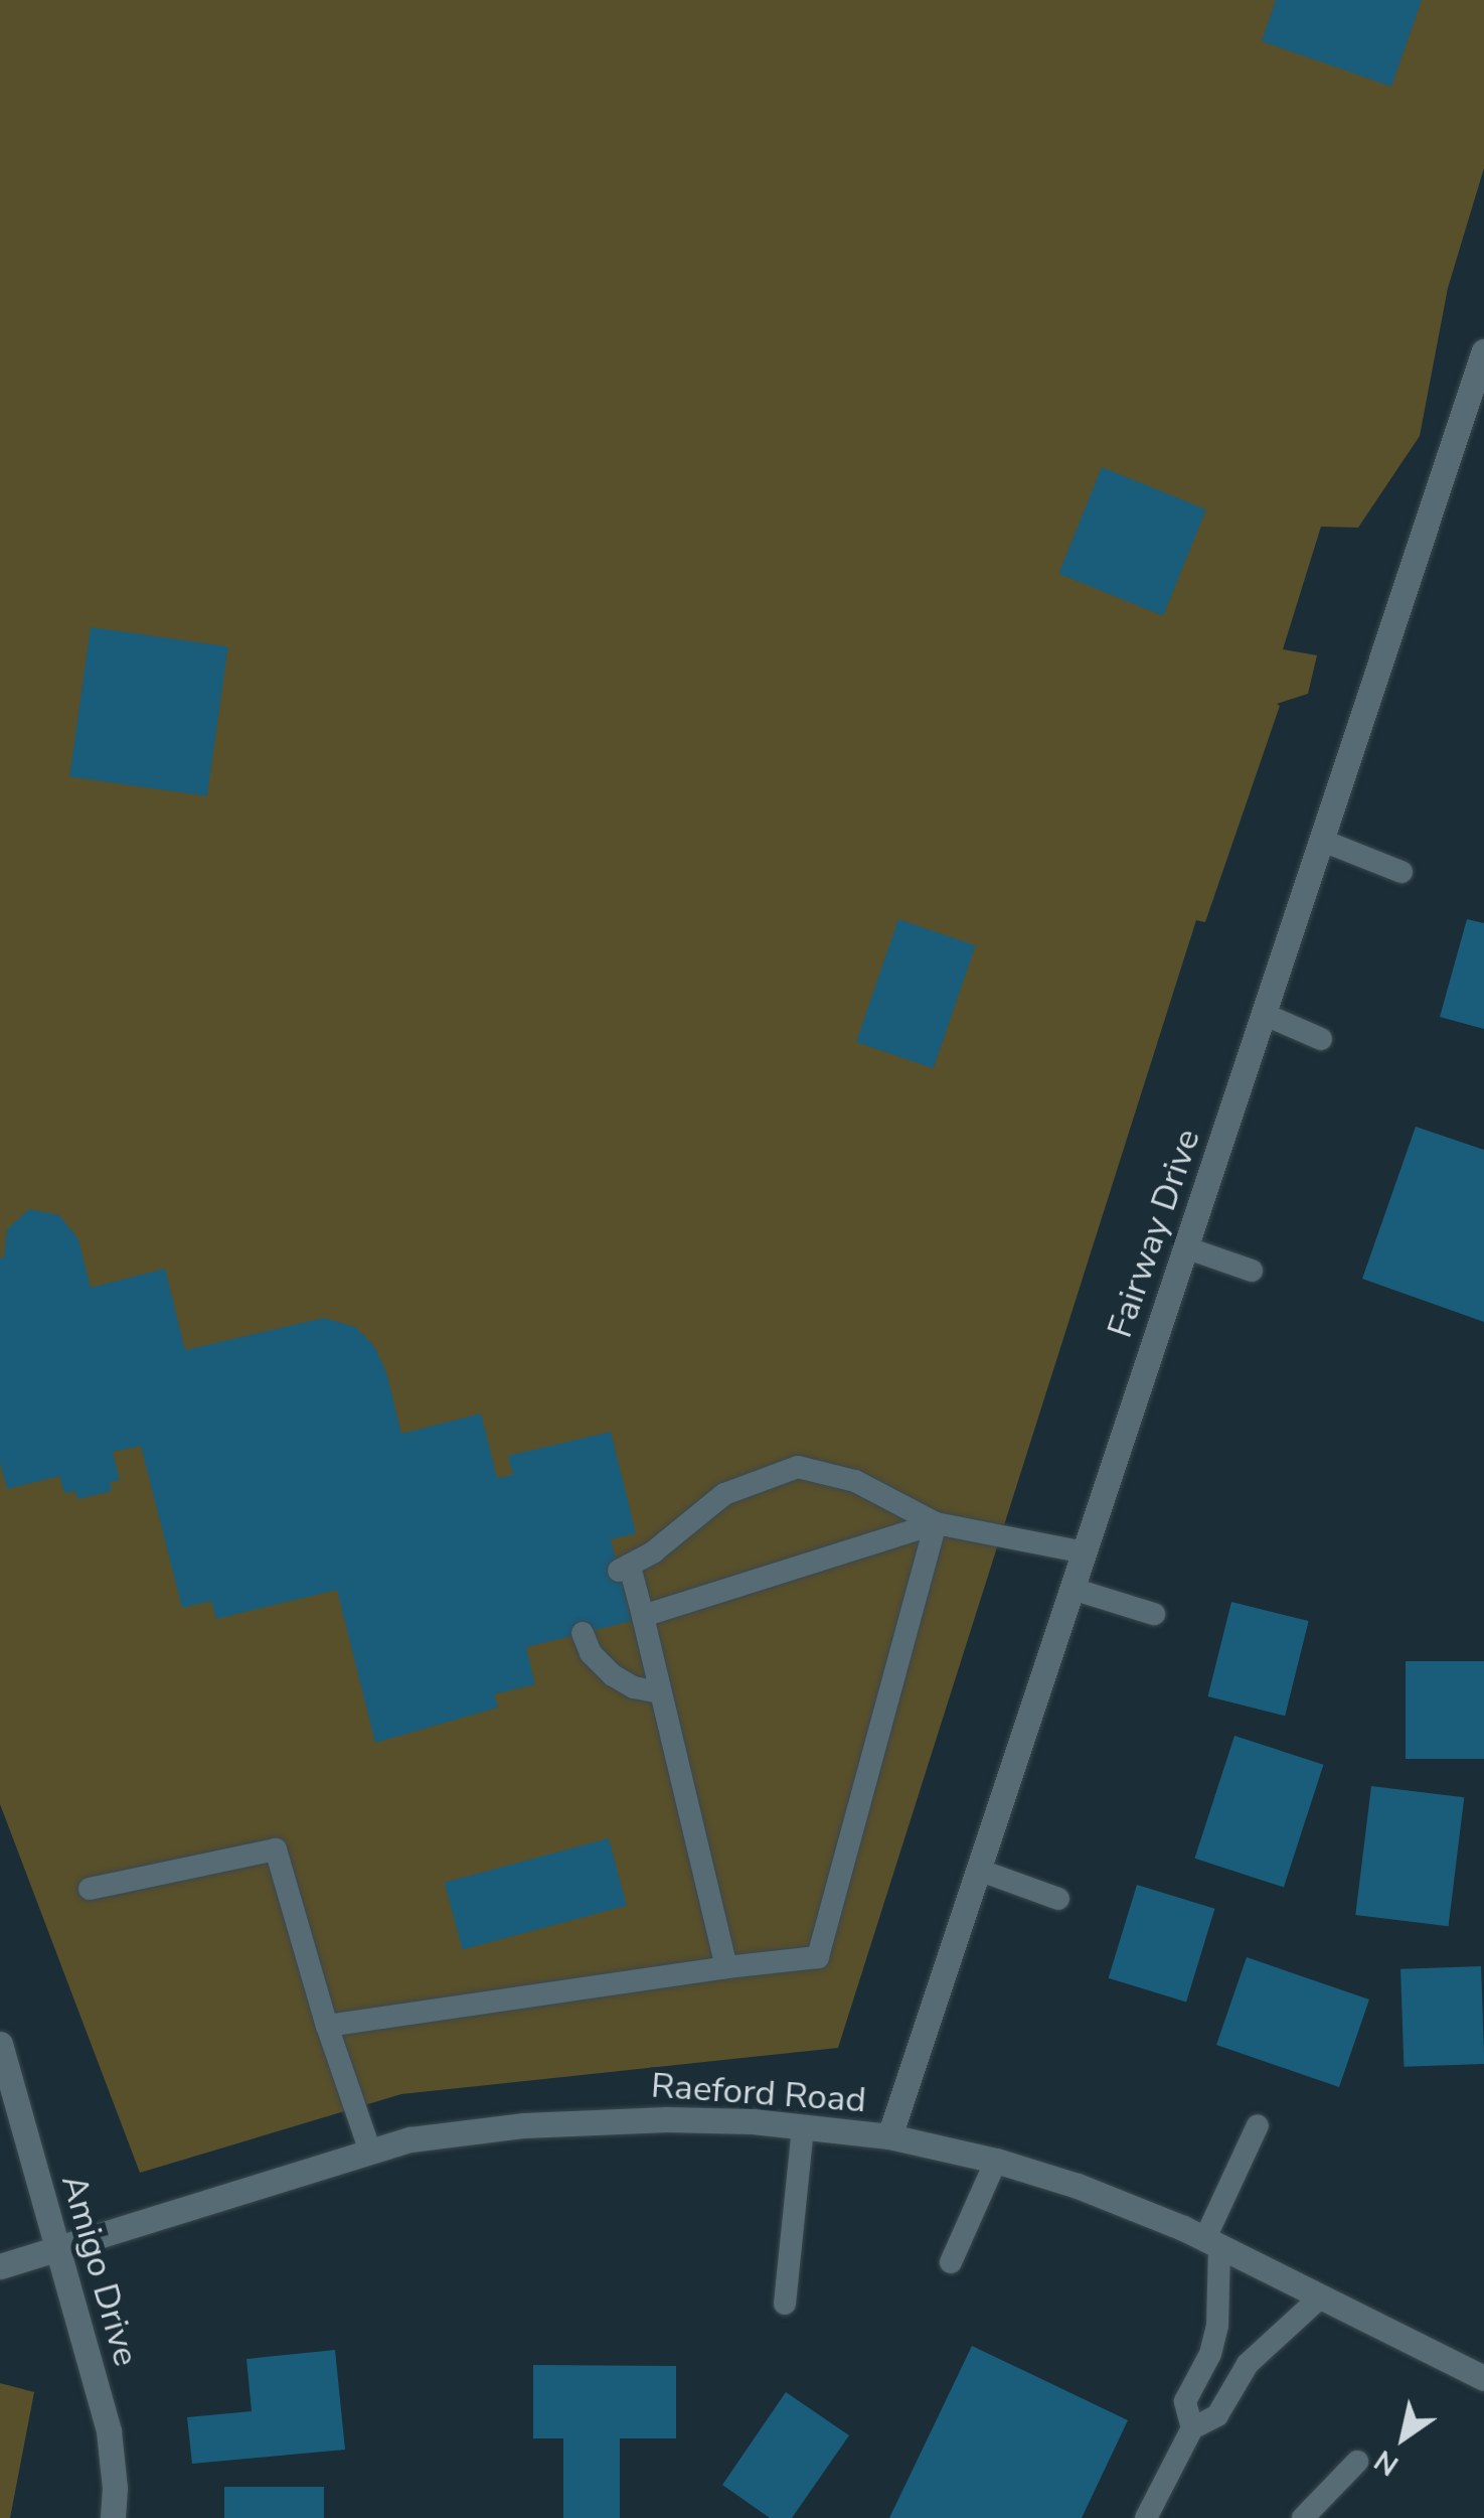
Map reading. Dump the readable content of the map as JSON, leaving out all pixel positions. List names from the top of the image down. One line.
{"streets":{"street":["Fairway Drive","Raeford Road","Amigo Drive"]},"crossings":[["Fairway Drive","Raeford Road"],["Raeford Road","Amigo Drive"]],"north":"bottom left"}
